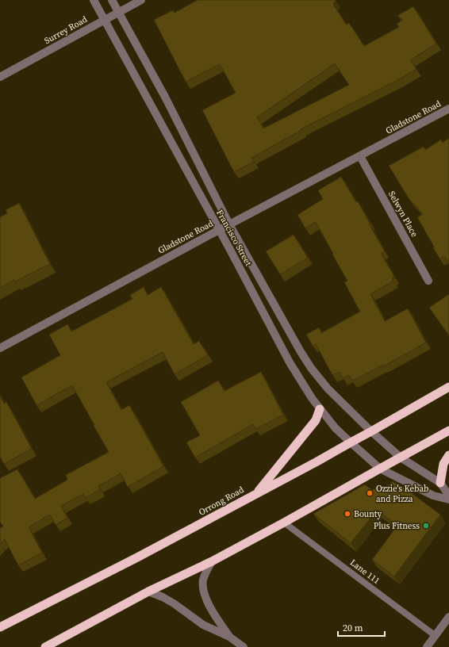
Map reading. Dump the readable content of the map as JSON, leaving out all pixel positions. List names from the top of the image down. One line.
{"streets":{"highway":["Orrong Road"],"street":["Surrey Road","Gladstone Road","Selwyn Place","Francisco Street"],"lane":["Lane 111"]},"crossings":[["Surrey Road","Francisco Street"],["Gladstone Road","Selwyn Place"],["Gladstone Road","Francisco Street"],["Francisco Street","Orrong Road"]],"places":["Ozzie's Kebab and Pizza","Bounty","Plus Fitness"],"scale_bar":"20 m"}
